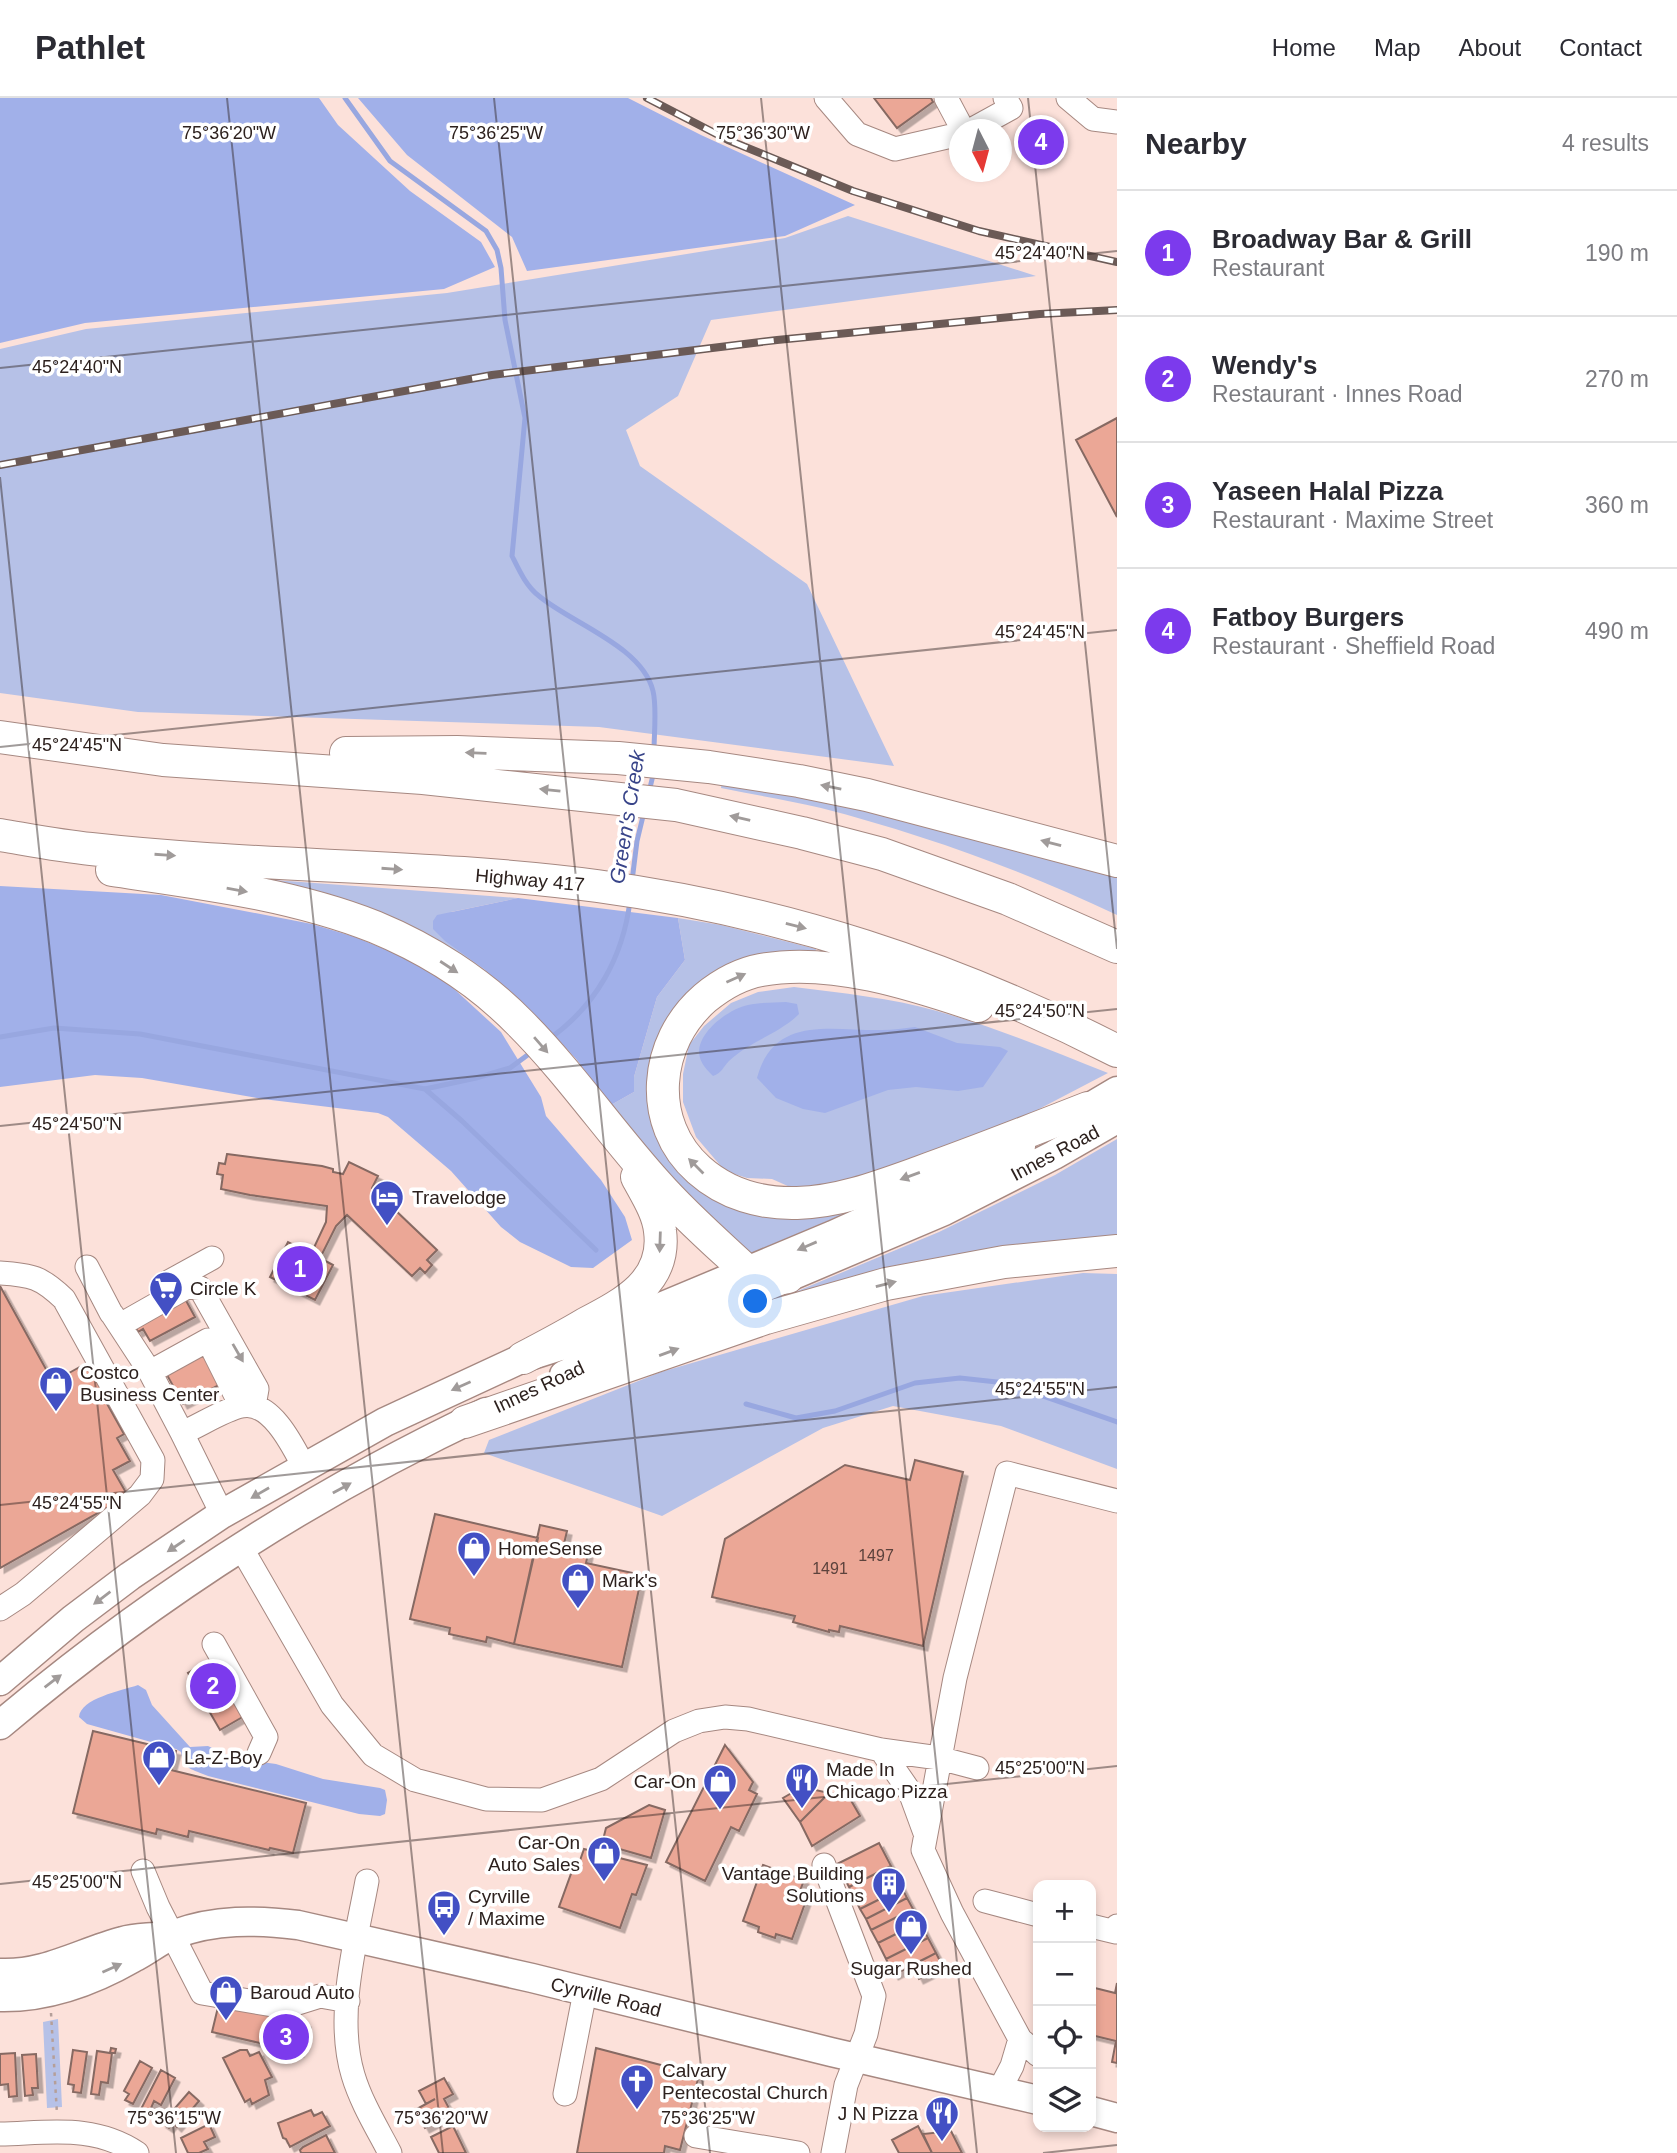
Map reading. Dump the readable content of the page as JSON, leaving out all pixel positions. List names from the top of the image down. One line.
{"streets":{"highway":["Highway 417"],"main road":["Innes Road","Cyrville Road"]},"water":["Green's Creek"],"places":{"hotel":["Travelodge"],"supermarket":["Circle K"],"shop":["Costco Business Center","HomeSense","Mark's","La-Z-Boy","Car-On","Car-On Auto Sales","Sugar Rushed","Baroud Auto"],"restaurant":["Made In Chicago Pizza","J N Pizza"],"building":["Vantage Building Solutions"],"bus stop":["Cyrville / Maxime"],"church":["Calvary Pentecostal Church"]},"house_numbers":["1497","1491"],"north":"bottom","page":{"header":"Pathlet","nav":["Home","Map","About","Contact"],"heading":["Nearby","4 results"],"pins":["4","1","2","3"],"list":[{"mark":"1","name":"Broadway Bar & Grill","note":"Restaurant","value":"190 m"},{"mark":"2","name":"Wendy's","note":"Restaurant · Innes Road","value":"270 m"},{"mark":"3","name":"Yaseen Halal Pizza","note":"Restaurant · Maxime Street","value":"360 m"},{"mark":"4","name":"Fatboy Burgers","note":"Restaurant · Sheffield Road","value":"490 m"}],"map_buttons":["+","−"]},"coordinates":["75°36'20\"W","75°36'25\"W","75°36'30\"W","45°24'40\"N","45°24'45\"N","45°24'50\"N","45°24'55\"N","45°25'00\"N","75°36'15\"W"]}
